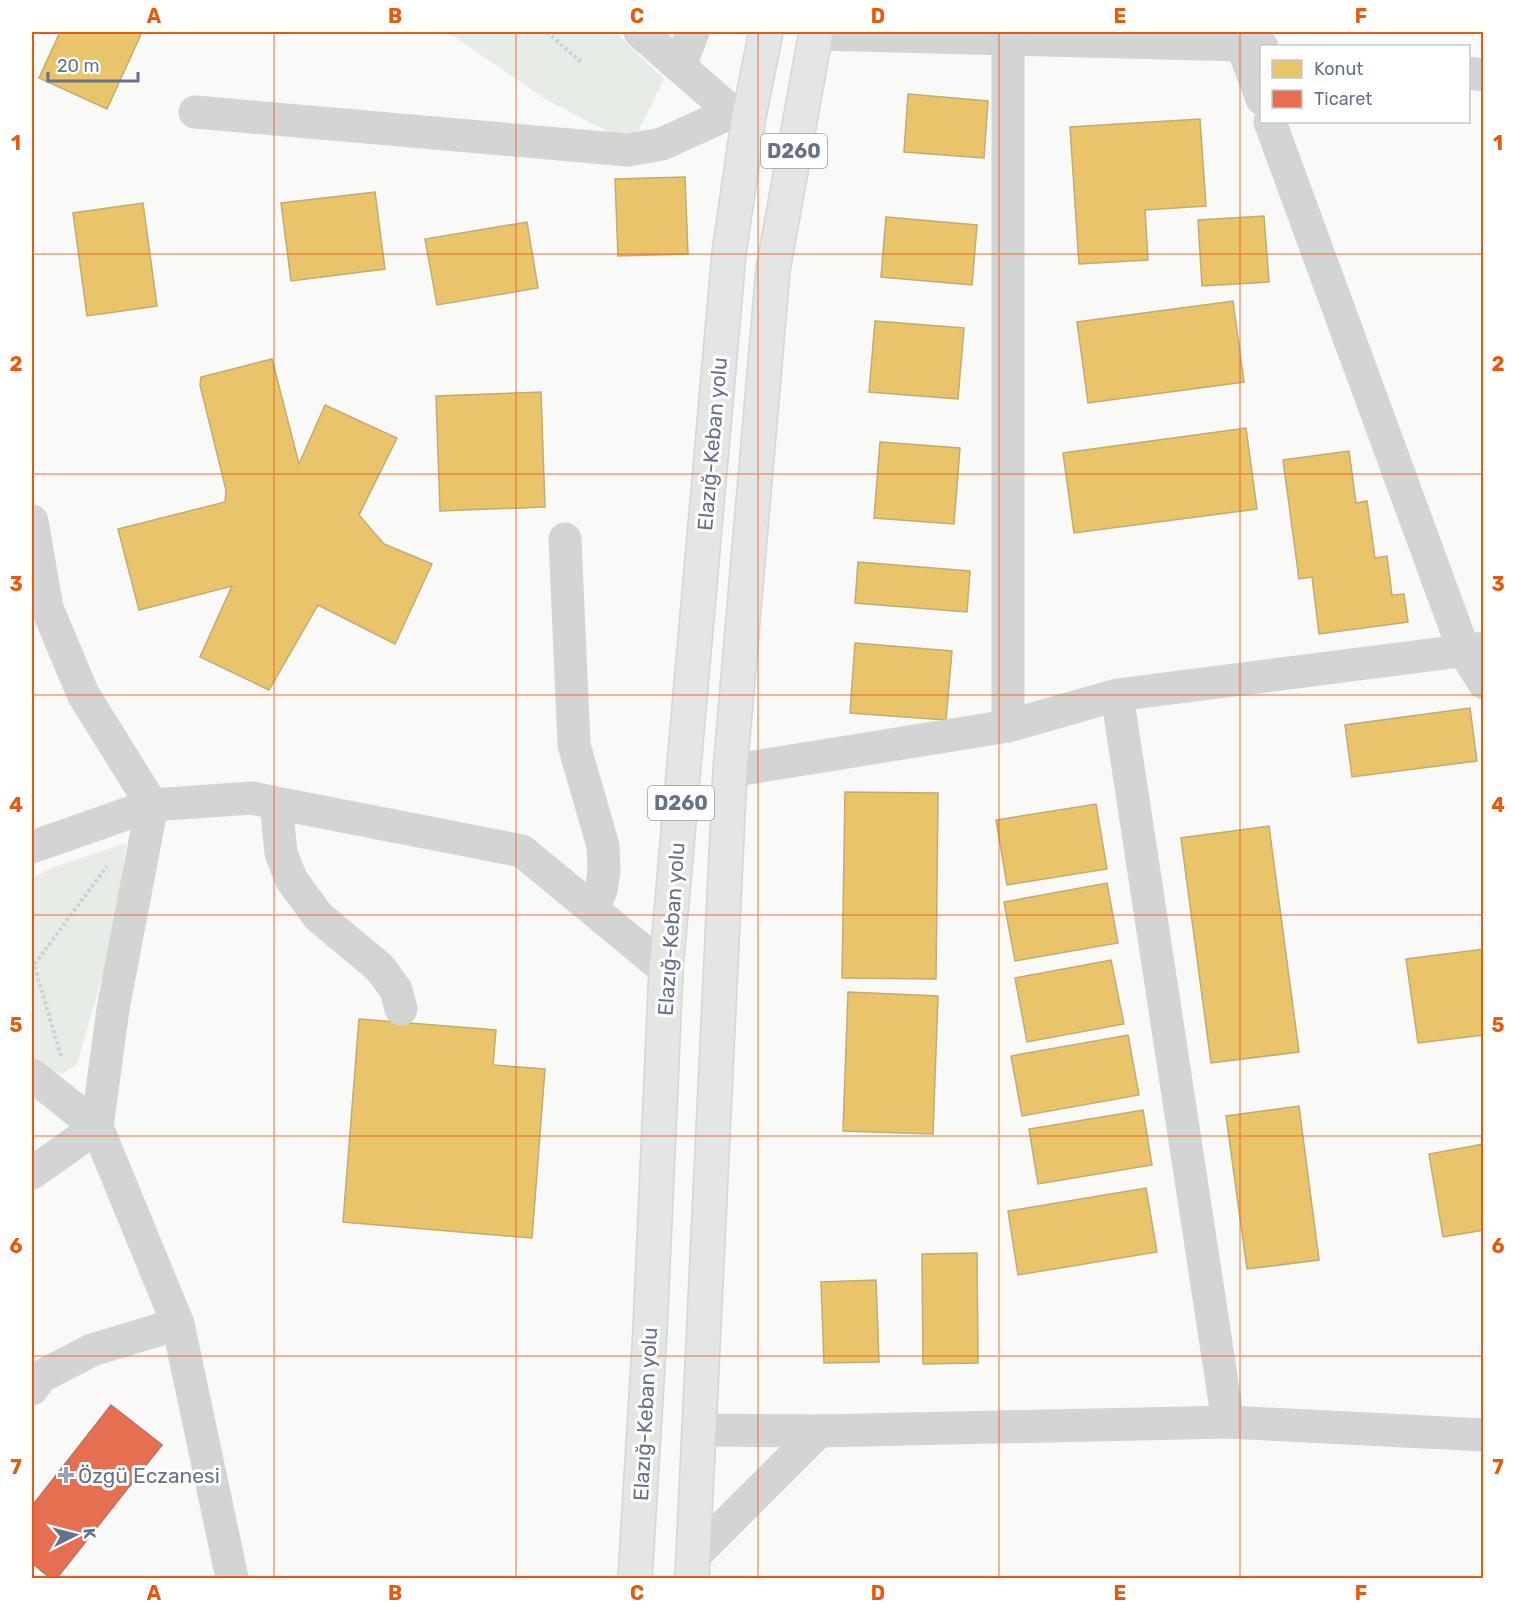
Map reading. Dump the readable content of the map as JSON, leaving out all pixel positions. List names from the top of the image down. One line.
{"streets":{"highway":["D260","Elazığ-Keban yolu"]},"places":{"health":["Özgü Eczanesi"]},"legend":["Konut","Ticaret"],"scale_bar":"20 m","north":"right","grid":{"columns":["A","B","C","D","E","F"],"rows":["1","2","3","4","5","6","7"]}}
